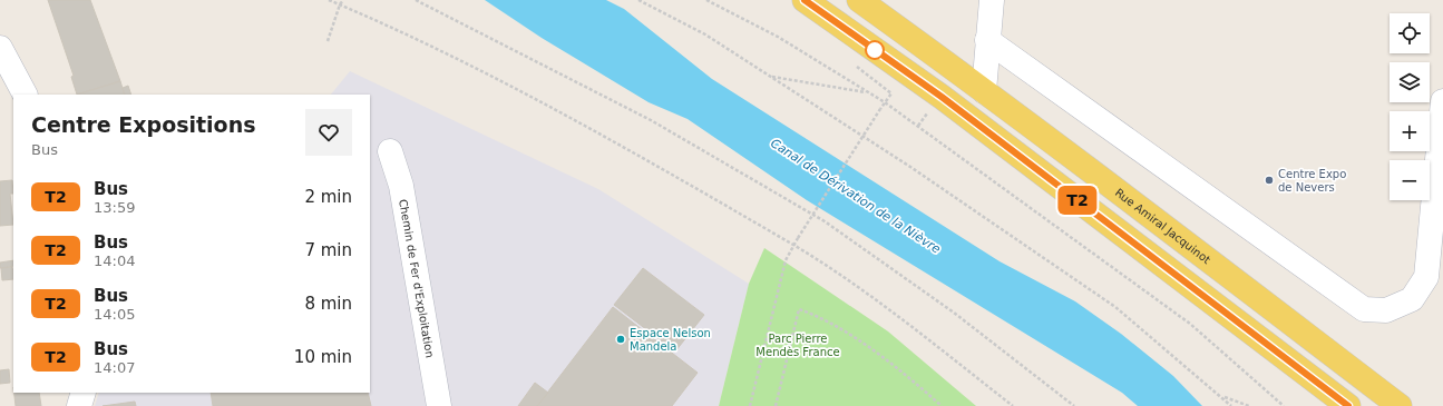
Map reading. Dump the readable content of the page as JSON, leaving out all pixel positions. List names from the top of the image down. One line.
{"streets":{"main road":["Rue Amiral Jacquinot"],"street":["Chemin de Fer d'Exploitation"]},"water":["Canal de Dérivation de la Nièvre"],"parks":["Parc Pierre Mendès France"],"places":["Centre Expo de Nevers","Espace Nelson Mandela"],"lines":["bus line T2"],"page":{"on_map":"T2","map_buttons":["+","−"],"heading":["Centre Expositions","Bus"],"list":[{"mark":"T2","name":"Bus","note":"13:59","value":"2 min"},{"mark":"T2","name":"Bus","note":"14:04","value":"7 min"},{"mark":"T2","name":"Bus","note":"14:05","value":"8 min"},{"mark":"T2","name":"Bus","note":"14:07","value":"10 min"}]}}
